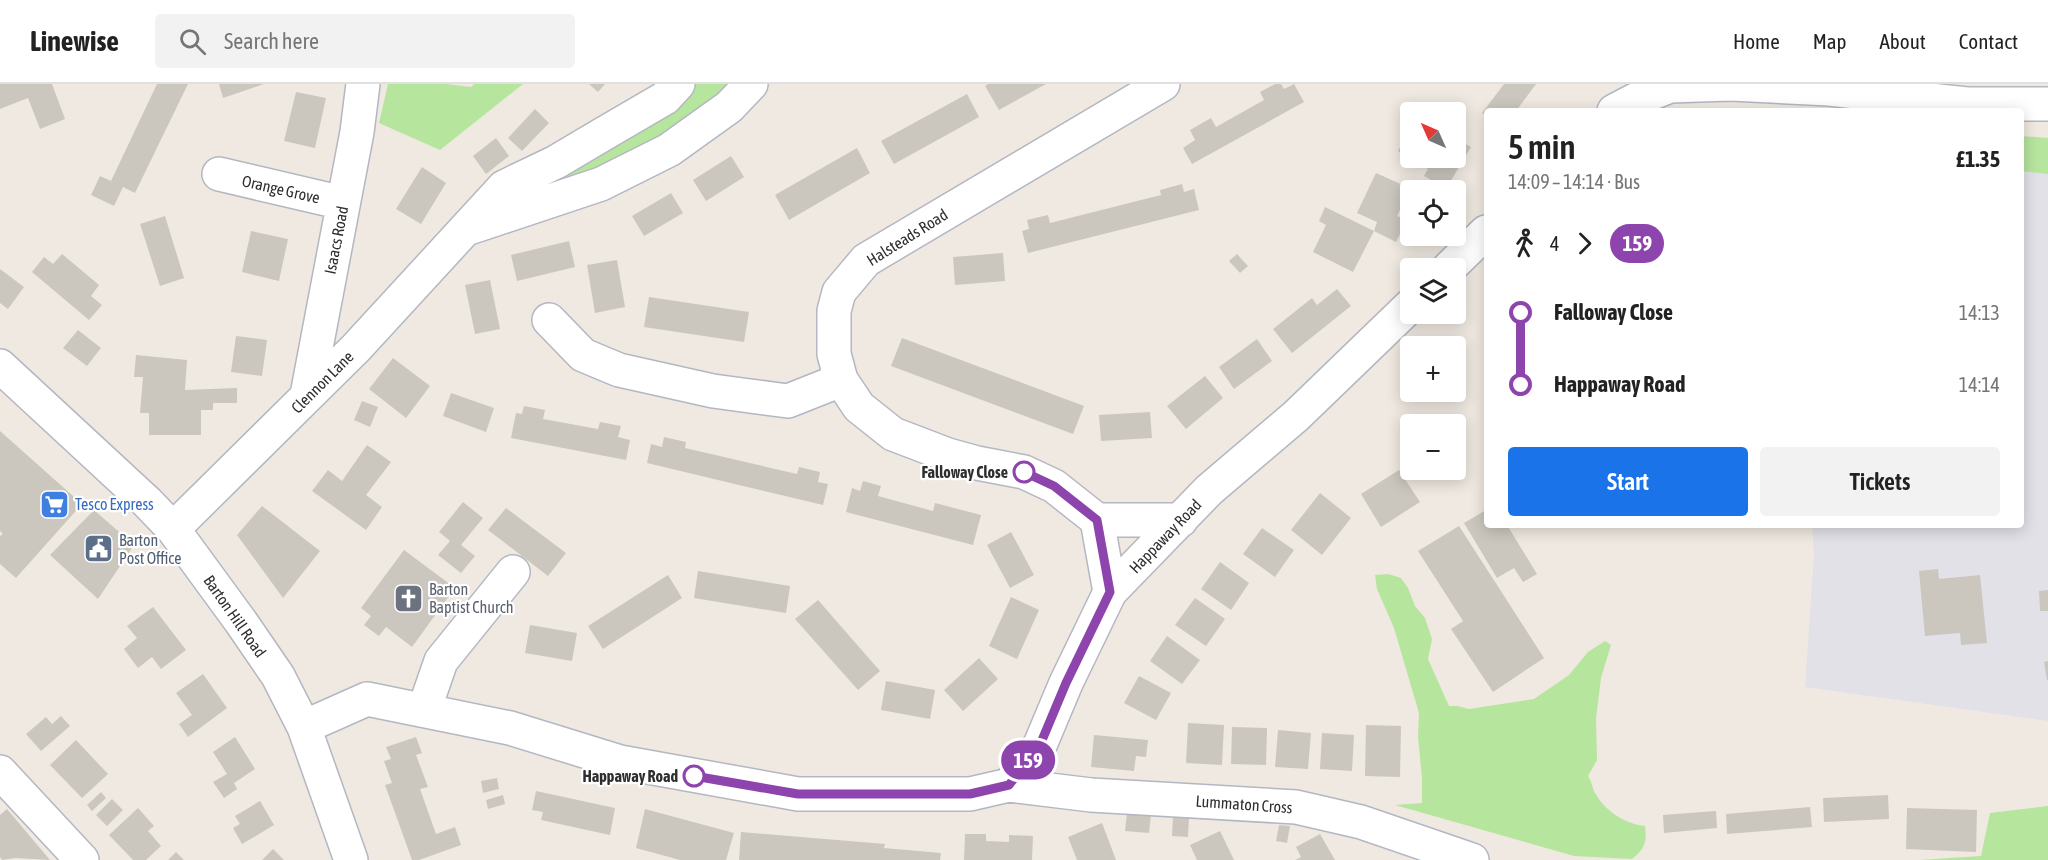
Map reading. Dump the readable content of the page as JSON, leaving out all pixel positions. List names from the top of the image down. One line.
{"streets":{"street":["Orange Grove","Halsteads Road","Isaacs Road","Clennon Lane","Happaway Road","Barton Hill Road","Lummaton Cross"]},"crossings":[["Orange Grove","Isaacs Road"],["Isaacs Road","Clennon Lane"],["Clennon Lane","Barton Hill Road"],["Happaway Road","Lummaton Cross"]],"places":{"other":["Falloway Close","Happaway Road"],"supermarket":["Tesco Express"],"public building":["Barton Post Office"],"church":["Barton Baptist Church"]},"lines":["bus line 159"],"north":"top left","page":{"header":"Linewise","search":"Search here","nav":["Home","Map","About","Contact"],"on_map":"159","map_buttons":["+","−"],"heading":["5 min","14:09 – 14:14 · Bus","£1.35"],"legs":["4","159"],"list":[{"name":"Falloway Close","value":"14:13"},{"name":"Happaway Road","value":"14:14"}],"buttons":["Start","Tickets"]}}
